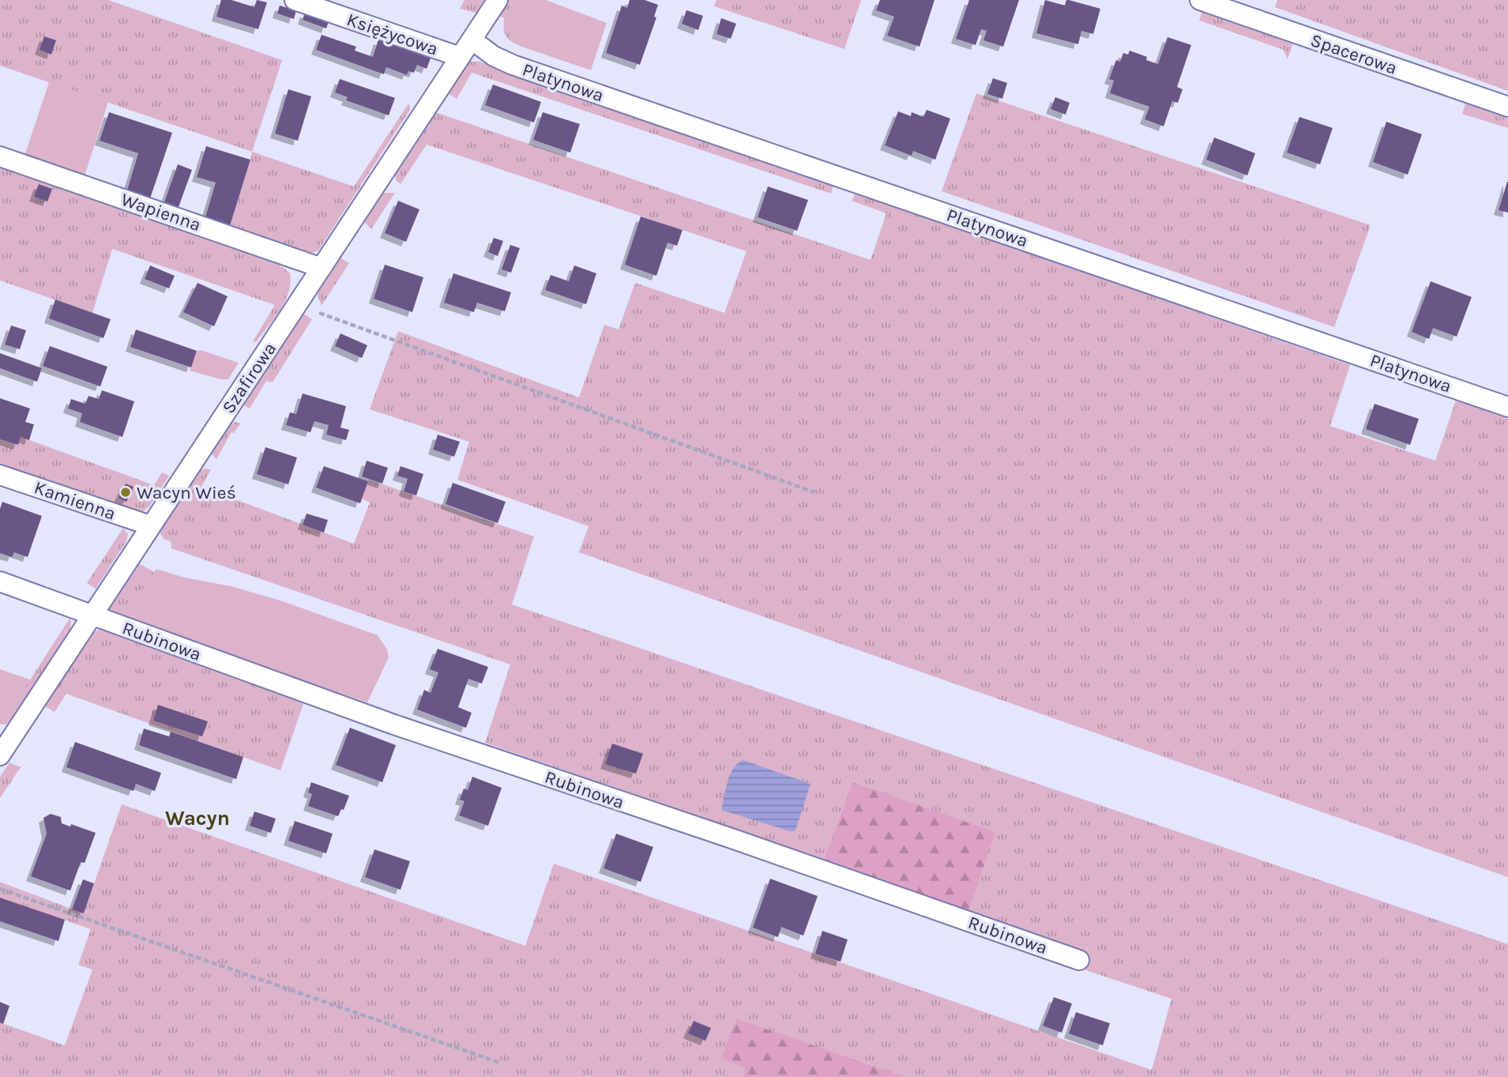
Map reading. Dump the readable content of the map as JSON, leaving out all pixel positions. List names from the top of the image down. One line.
{"streets":{"street":["Księżycowa","Spacerowa","Platynowa","Wapienna","Szafirowa","Kamienna","Rubinowa"]},"crossings":[["Księżycowa","Szafirowa"],["Platynowa","Szafirowa"],["Wapienna","Szafirowa"],["Szafirowa","Kamienna"],["Szafirowa","Rubinowa"]],"districts":["Wacyn"],"places":["Wacyn Wieś"]}
